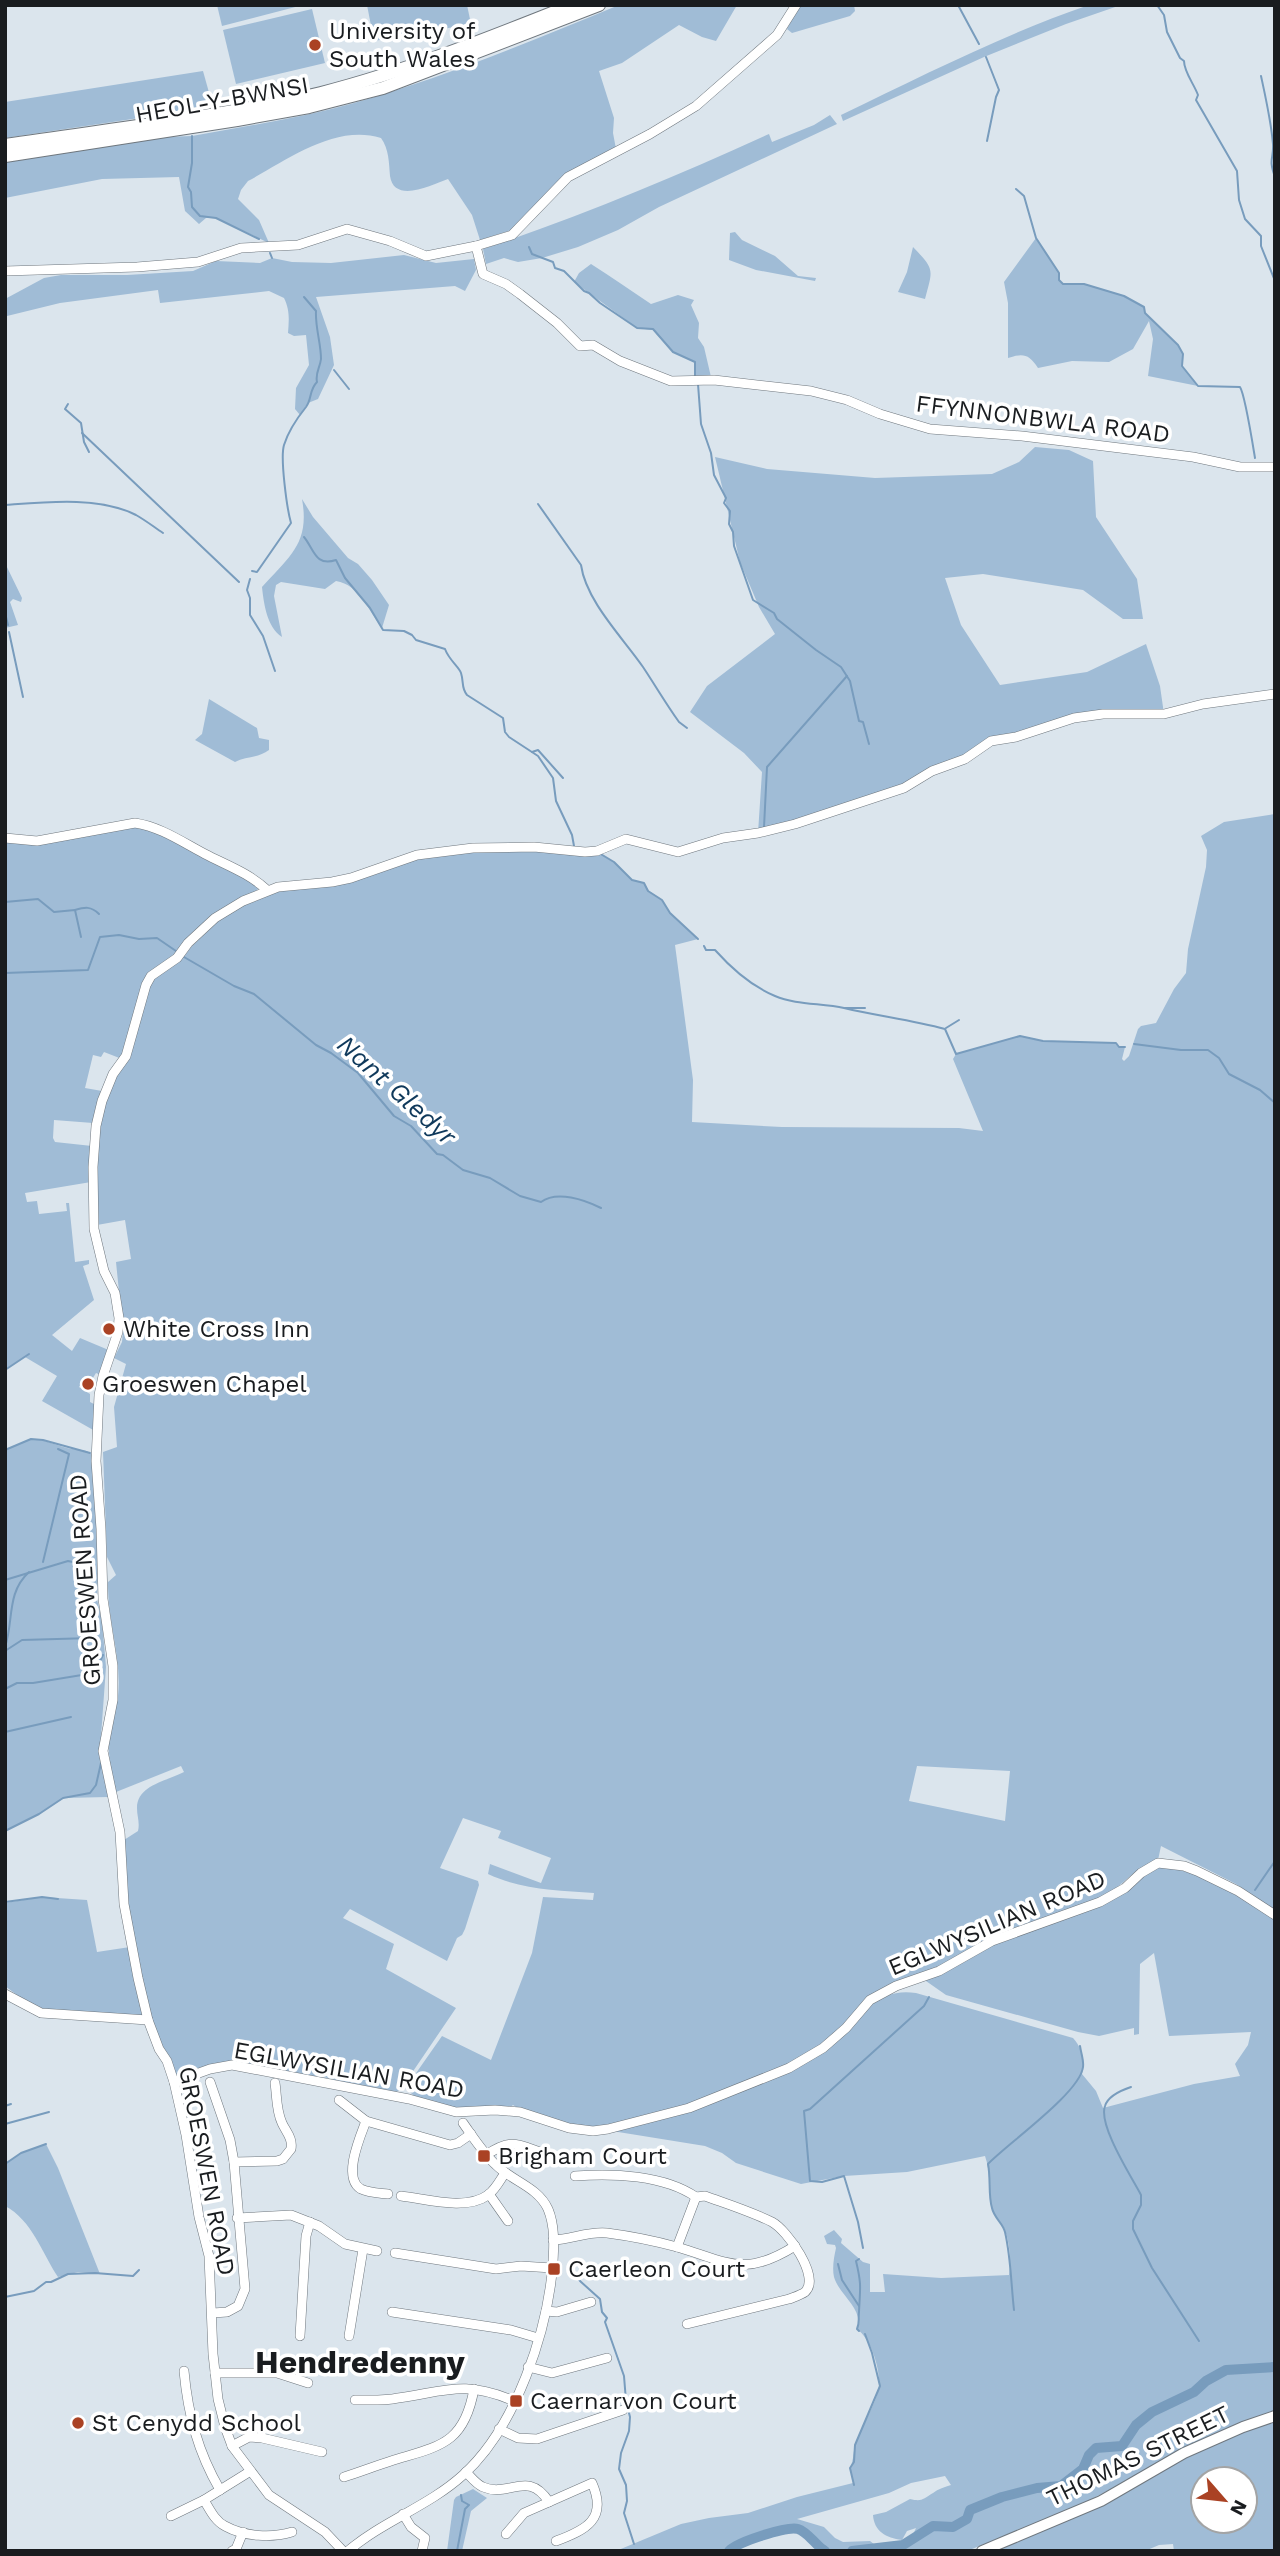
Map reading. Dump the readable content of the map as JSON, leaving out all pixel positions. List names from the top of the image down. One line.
{"streets":{"highway":["HEOL-Y-BWNSI"],"main road":["THOMAS STREET"],"street":["FFYNNONBWLA ROAD","GROESWEN ROAD","EGLWYSILIAN ROAD"]},"crossings":[["GROESWEN ROAD","EGLWYSILIAN ROAD"]],"districts":["Hendredenny"],"water":["Nant Gledyr"],"places":{"other":["University of South Wales","White Cross Inn","Groeswen Chapel","St Cenydd School"],"transit":["Brigham Court","Caerleon Court","Caernarvon Court"]},"north":"bottom right"}
